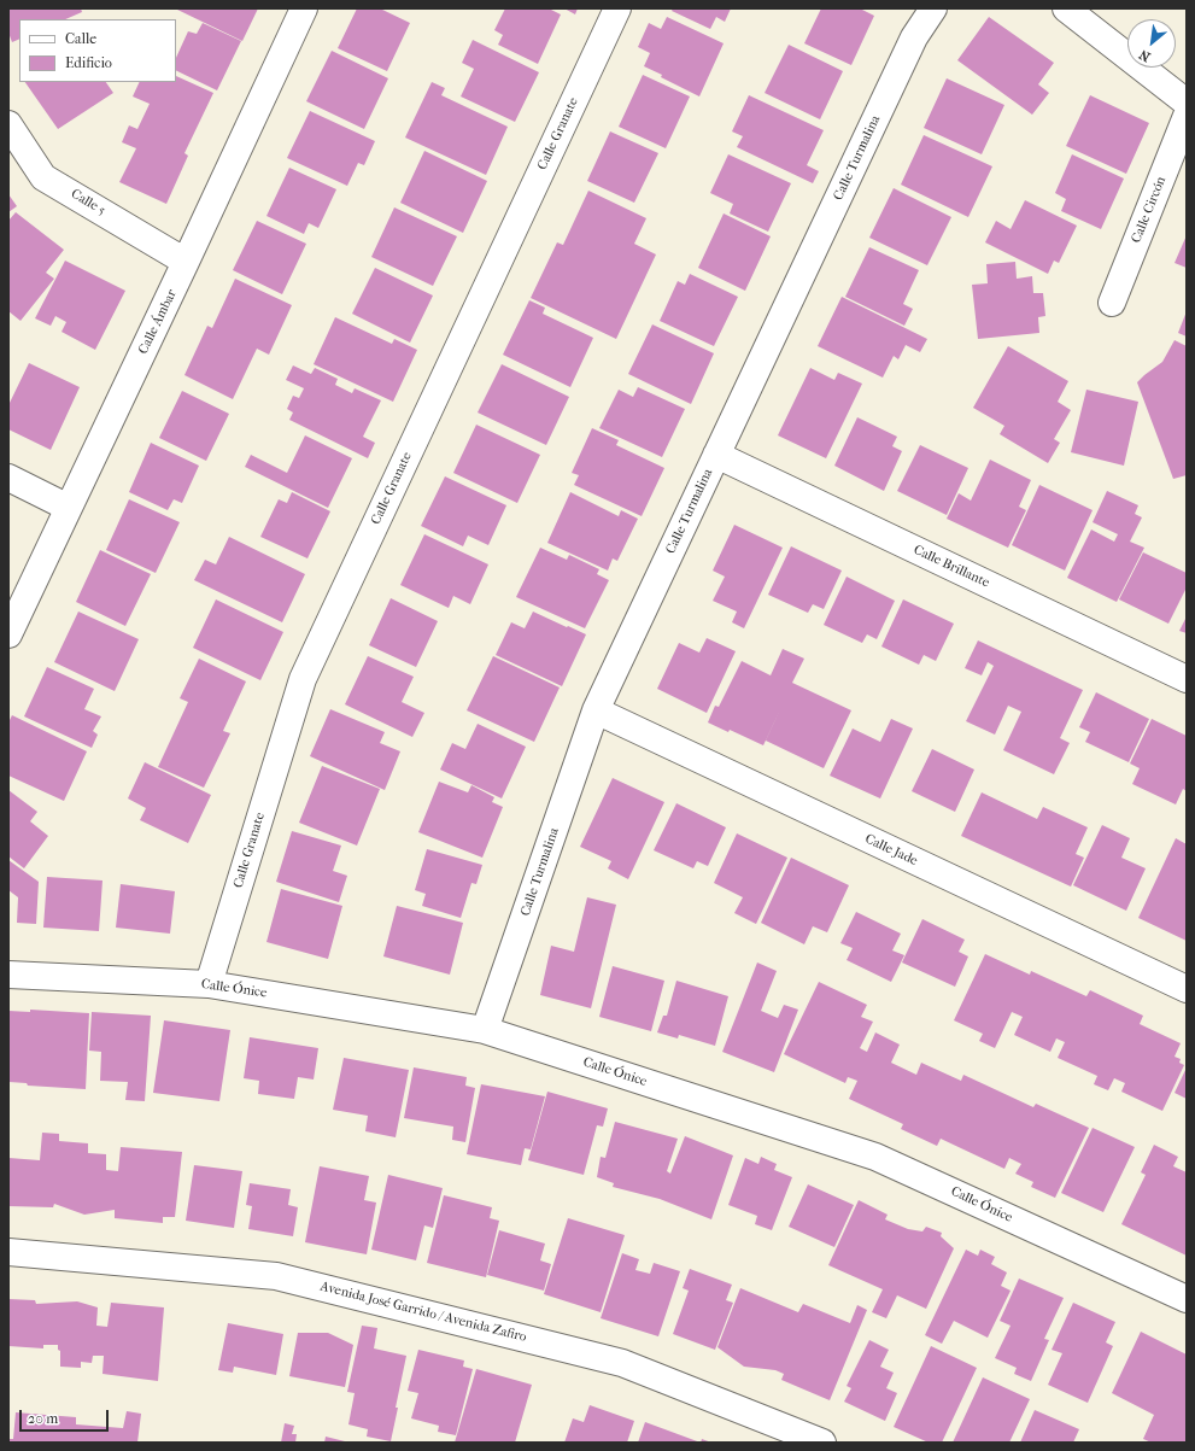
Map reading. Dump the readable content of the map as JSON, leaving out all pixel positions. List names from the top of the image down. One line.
{"streets":{"street":["Calle Granate","Calle Turmalina","Calle 5","Calle Circón","Calle Ámbar","Calle Brillante","Calle Jade","Calle Ónice","Avenida José Garrido / Avenida Zafiro"]},"crossings":[["Calle Granate","Calle Ónice"],["Calle Turmalina","Calle Brillante"],["Calle Turmalina","Calle Jade"],["Calle Turmalina","Calle Ónice"],["Calle 5","Calle Ámbar"]],"legend":["Calle","Edificio"],"scale_bar":"20 m","north":"bottom left"}
